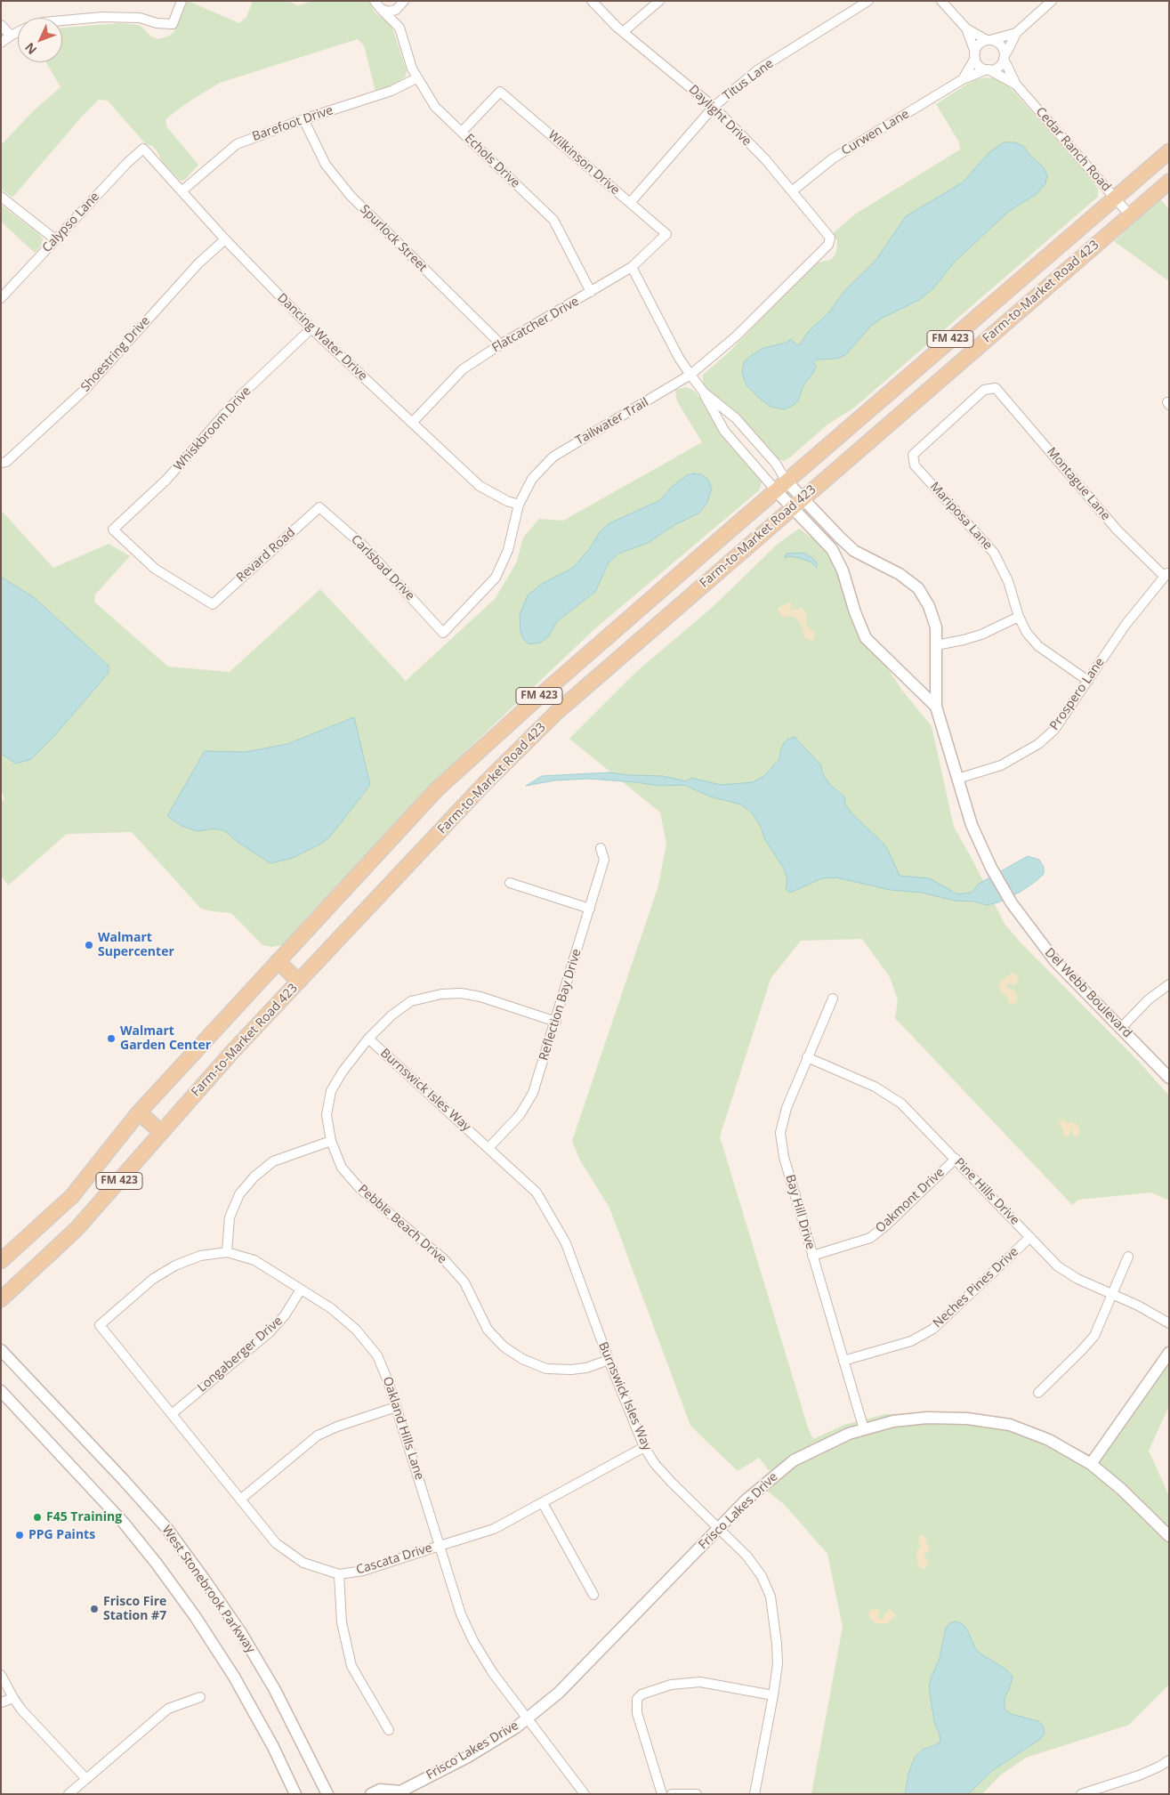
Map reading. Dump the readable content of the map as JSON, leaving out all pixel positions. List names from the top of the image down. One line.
{"streets":{"main road":["Farm-to-Market Road 423","FM 423"],"street":["Titus Lane","Daylight Drive","Barefoot Drive","Curwen Lane","Cedar Ranch Road","Echols Drive","Wilkinson Drive","Calypso Lane","Spurlock Street","Flatcatcher Drive","Dancing Water Drive","Shoestring Drive","Tailwater Trail","Whiskbroom Drive","Montague Lane","Mariposa Lane","Revard Road","Carlsbad Drive","Prospero Lane","Del Webb Boulevard","Reflection Bay Drive","Burnswick Isles Way","Pine Hills Drive","Oakmont Drive","Bay Hill Drive","Pebble Beach Drive","Neches Pines Drive","Longaberger Drive","Oakland Hills Lane","Frisco Lakes Drive","Cascata Drive","West Stonebrook Parkway"]},"crossings":[["Titus Lane","Daylight Drive"],["Titus Lane","Wilkinson Drive"],["Daylight Drive","Curwen Lane"],["Daylight Drive","Tailwater Trail"],["Barefoot Drive","Echols Drive"],["Barefoot Drive","Spurlock Street"],["Barefoot Drive","Dancing Water Drive"],["Curwen Lane","Cedar Ranch Road"],["Cedar Ranch Road","Farm-to-Market Road 423"],["Echols Drive","Wilkinson Drive"],["Echols Drive","Flatcatcher Drive"],["Wilkinson Drive","Flatcatcher Drive"],["Calypso Lane","Dancing Water Drive"],["Spurlock Street","Flatcatcher Drive"],["Farm-to-Market Road 423","Del Webb Boulevard"],["Flatcatcher Drive","Dancing Water Drive"],["Flatcatcher Drive","Del Webb Boulevard"],["Dancing Water Drive","Shoestring Drive"],["Dancing Water Drive","Tailwater Trail"],["Dancing Water Drive","Whiskbroom Drive"],["Tailwater Trail","Carlsbad Drive"],["Tailwater Trail","Del Webb Boulevard"],["Whiskbroom Drive","Revard Road"],["Montague Lane","Mariposa Lane"],["Montague Lane","Prospero Lane"],["Mariposa Lane","Prospero Lane"],["Revard Road","Carlsbad Drive"],["Prospero Lane","Del Webb Boulevard"],["Reflection Bay Drive","Burnswick Isles Way"],["Reflection Bay Drive","Pebble Beach Drive"],["Burnswick Isles Way","Pebble Beach Drive"],["Burnswick Isles Way","Frisco Lakes Drive"],["Burnswick Isles Way","Cascata Drive"],["Pine Hills Drive","Oakmont Drive"],["Pine Hills Drive","Bay Hill Drive"],["Pine Hills Drive","Neches Pines Drive"],["Oakmont Drive","Bay Hill Drive"],["Bay Hill Drive","Neches Pines Drive"],["Bay Hill Drive","Frisco Lakes Drive"],["Longaberger Drive","Oakland Hills Lane"],["Longaberger Drive","Cascata Drive"],["Oakland Hills Lane","Frisco Lakes Drive"],["Oakland Hills Lane","Cascata Drive"]],"places":["Walmart Supercenter","Walmart Garden Center","F45 Training","PPG Paints","Frisco Fire Station #7"],"north":"bottom left"}
